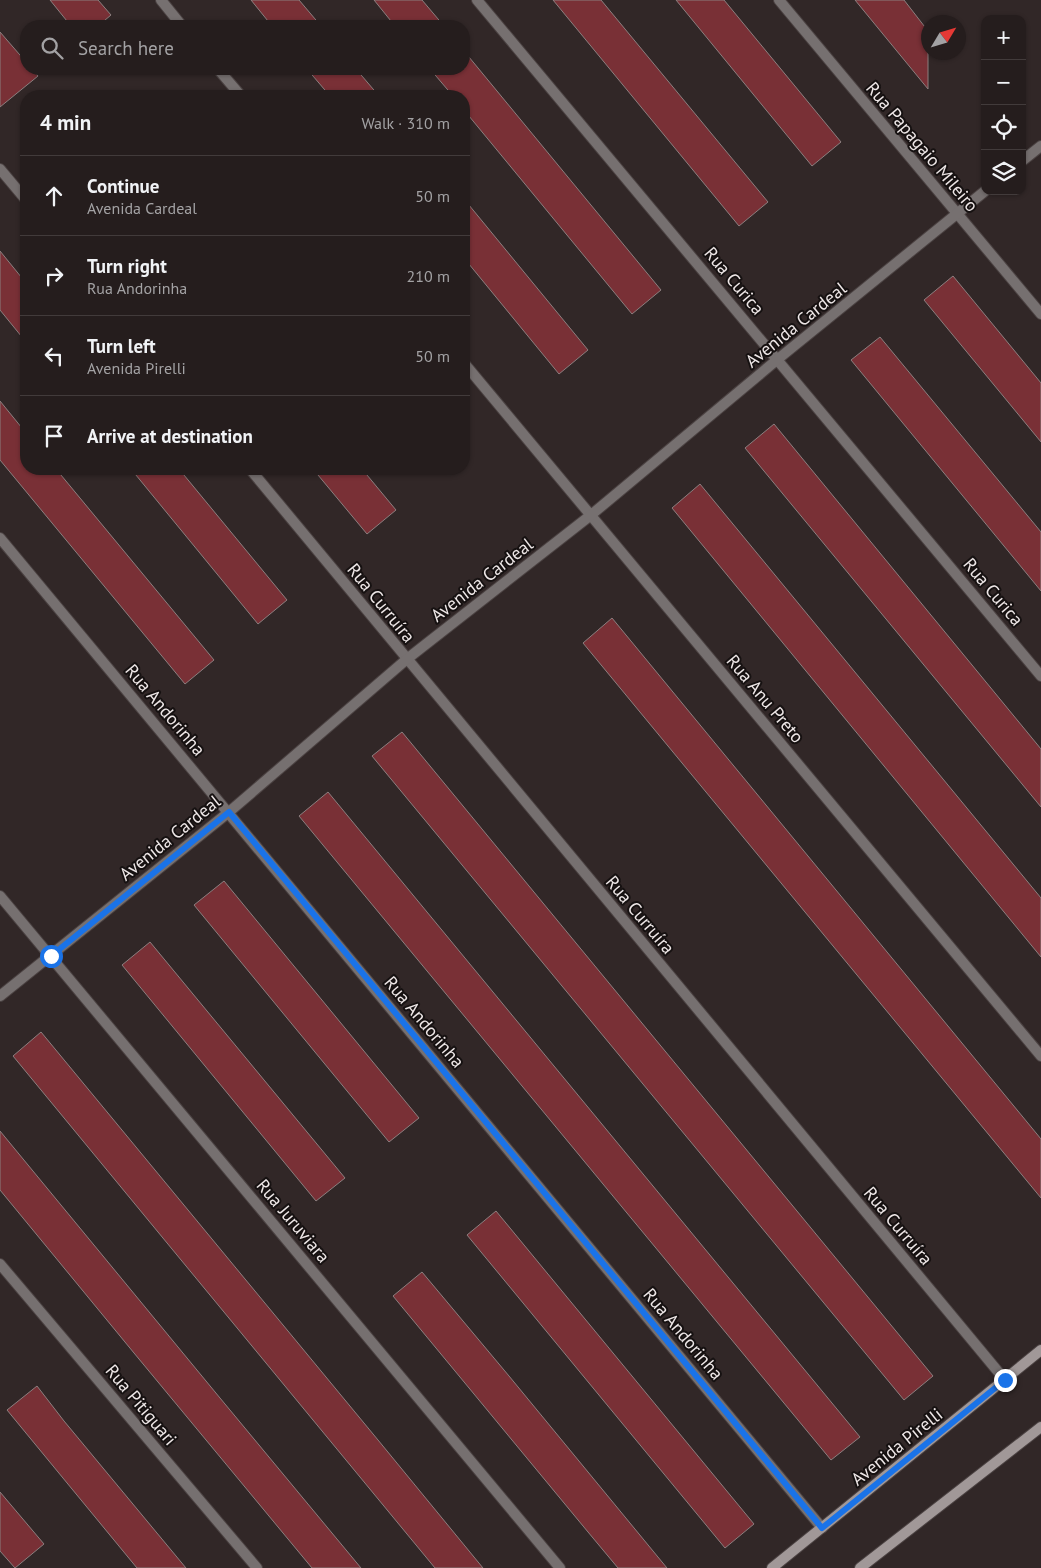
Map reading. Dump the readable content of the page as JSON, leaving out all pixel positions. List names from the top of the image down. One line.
{"streets":{"street":["Rua Papagaio Mileiro","Rua Curica","Avenida Cardeal","Rua Curruíra","Rua Anu Preto","Rua Andorinha","Rua Juruviara","Rua Pitiguari","Avenida Pirelli"]},"crossings":[["Rua Papagaio Mileiro","Avenida Cardeal"],["Rua Curica","Avenida Cardeal"],["Avenida Cardeal","Rua Curruíra"],["Avenida Cardeal","Rua Anu Preto"],["Avenida Cardeal","Rua Andorinha"],["Avenida Cardeal","Rua Juruviara"],["Rua Curruíra","Avenida Pirelli"],["Rua Andorinha","Avenida Pirelli"]],"north":"top right","page":{"map_buttons":["+","−"],"search":"Search here","heading":["4 min","Walk · 310 m"],"list":[["Continue","Avenida Cardeal","50 m"],["Turn right","Rua Andorinha","210 m"],["Turn left","Avenida Pirelli","50 m"],"Arrive at destination"]}}
